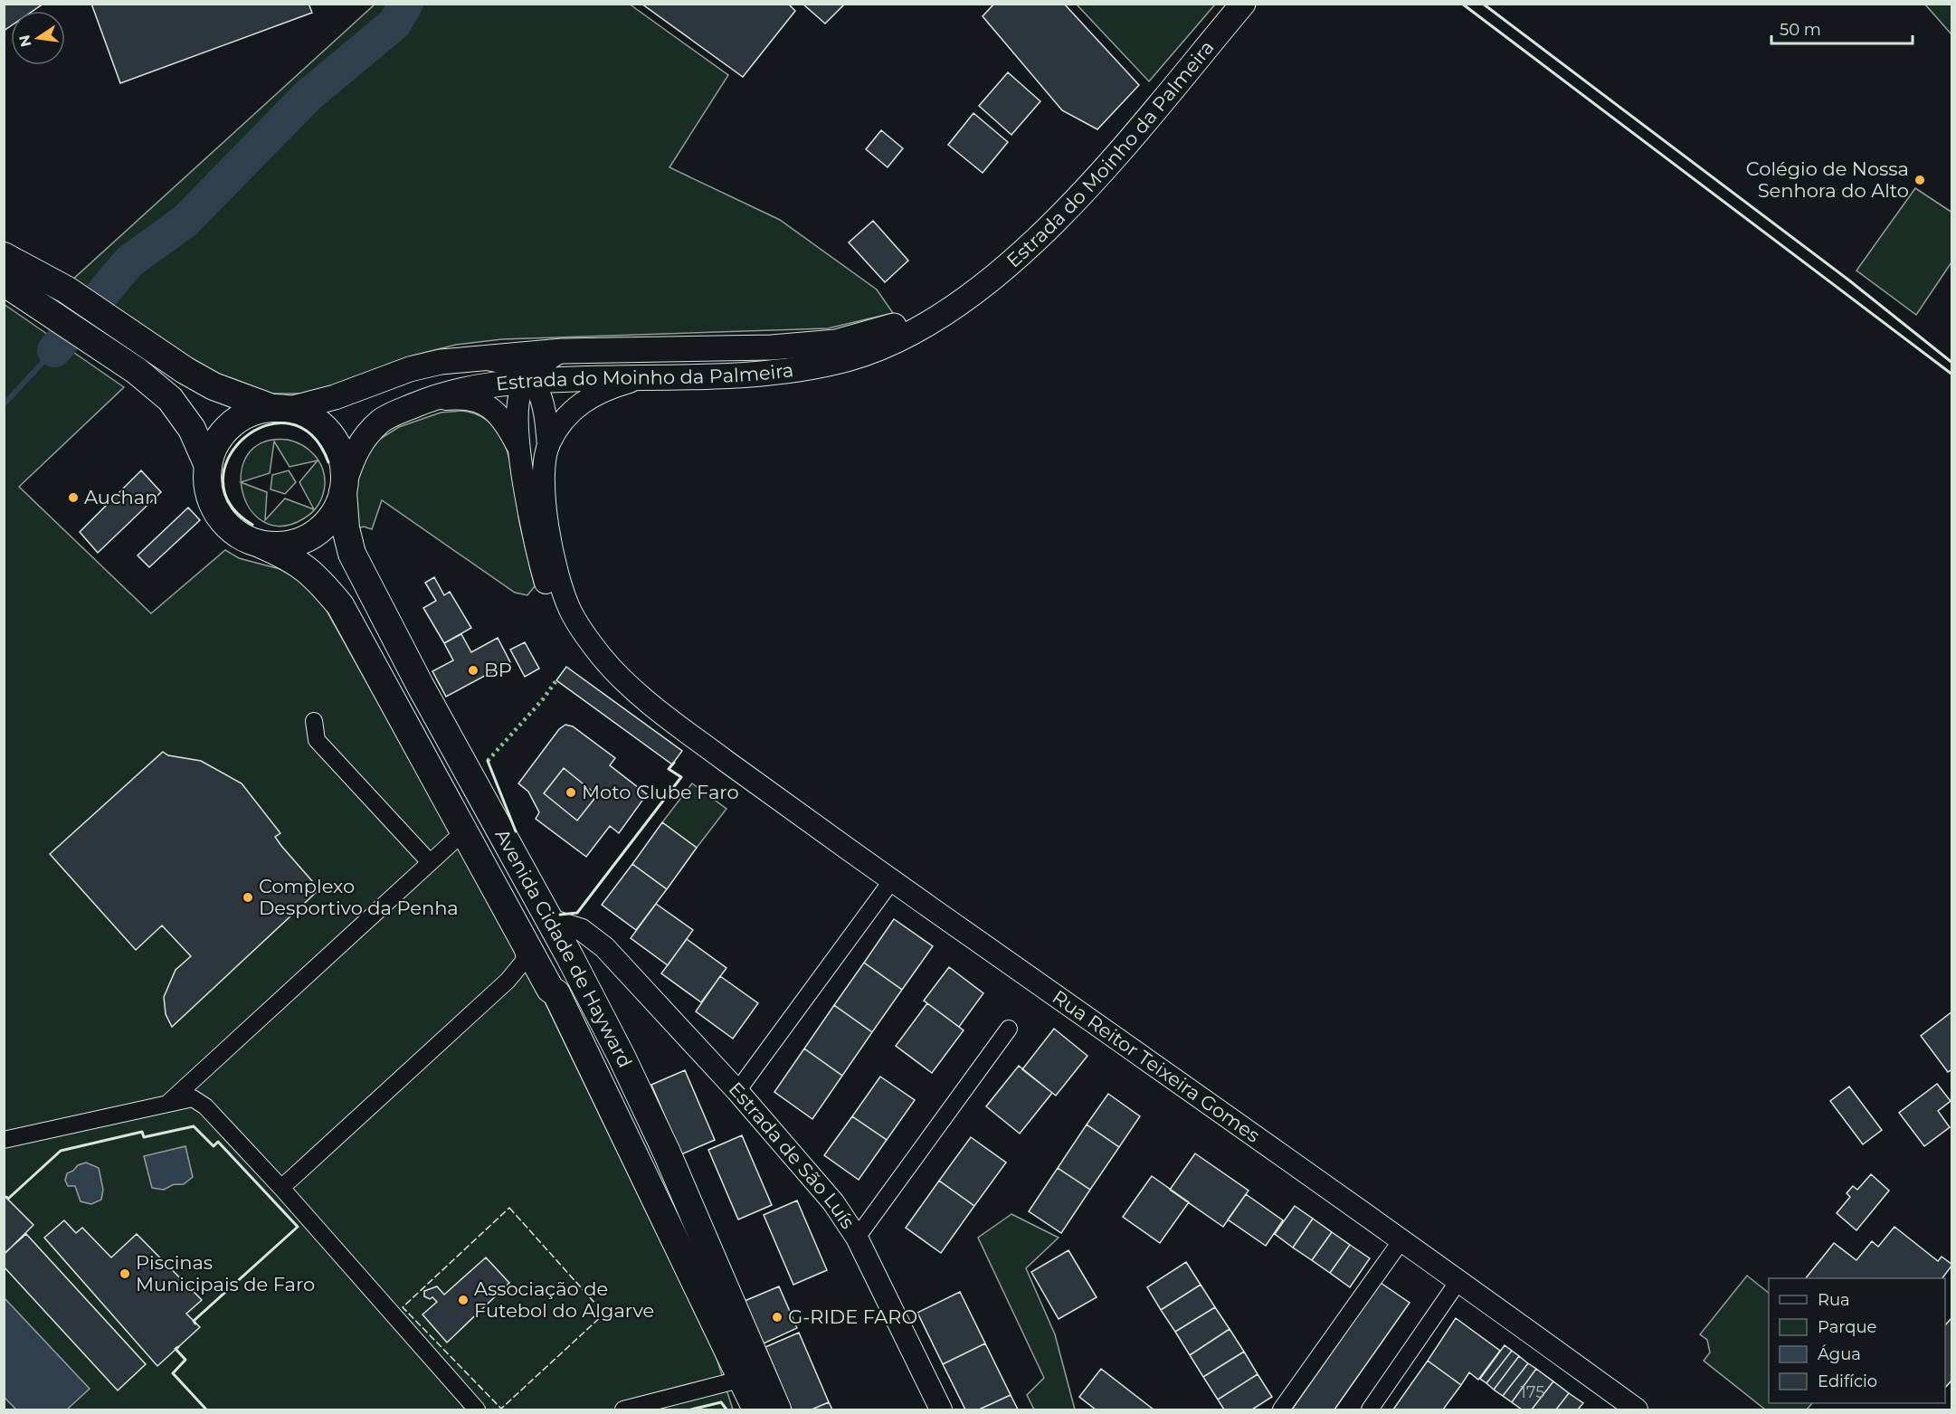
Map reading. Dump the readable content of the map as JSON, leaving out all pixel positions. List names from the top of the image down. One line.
{"streets":{"main road":["Estrada do Moinho da Palmeira","Avenida Cidade de Hayward"],"street":["Rua Reitor Teixeira Gomes","Estrada de São Luís"]},"crossings":[["Estrada do Moinho da Palmeira","Avenida Cidade de Hayward"],["Avenida Cidade de Hayward","Estrada de São Luís"]],"places":["Colégio de Nossa Senhora do Alto","Auchan","BP","Moto Clube Faro","Complexo Desportivo da Penha","Piscinas Municipais de Faro","Associação de Futebol do Algarve","G-RIDE FARO"],"house_numbers":["175"],"legend":["Rua","Parque","Água","Edifício"],"scale_bar":"50 m","north":"left"}
